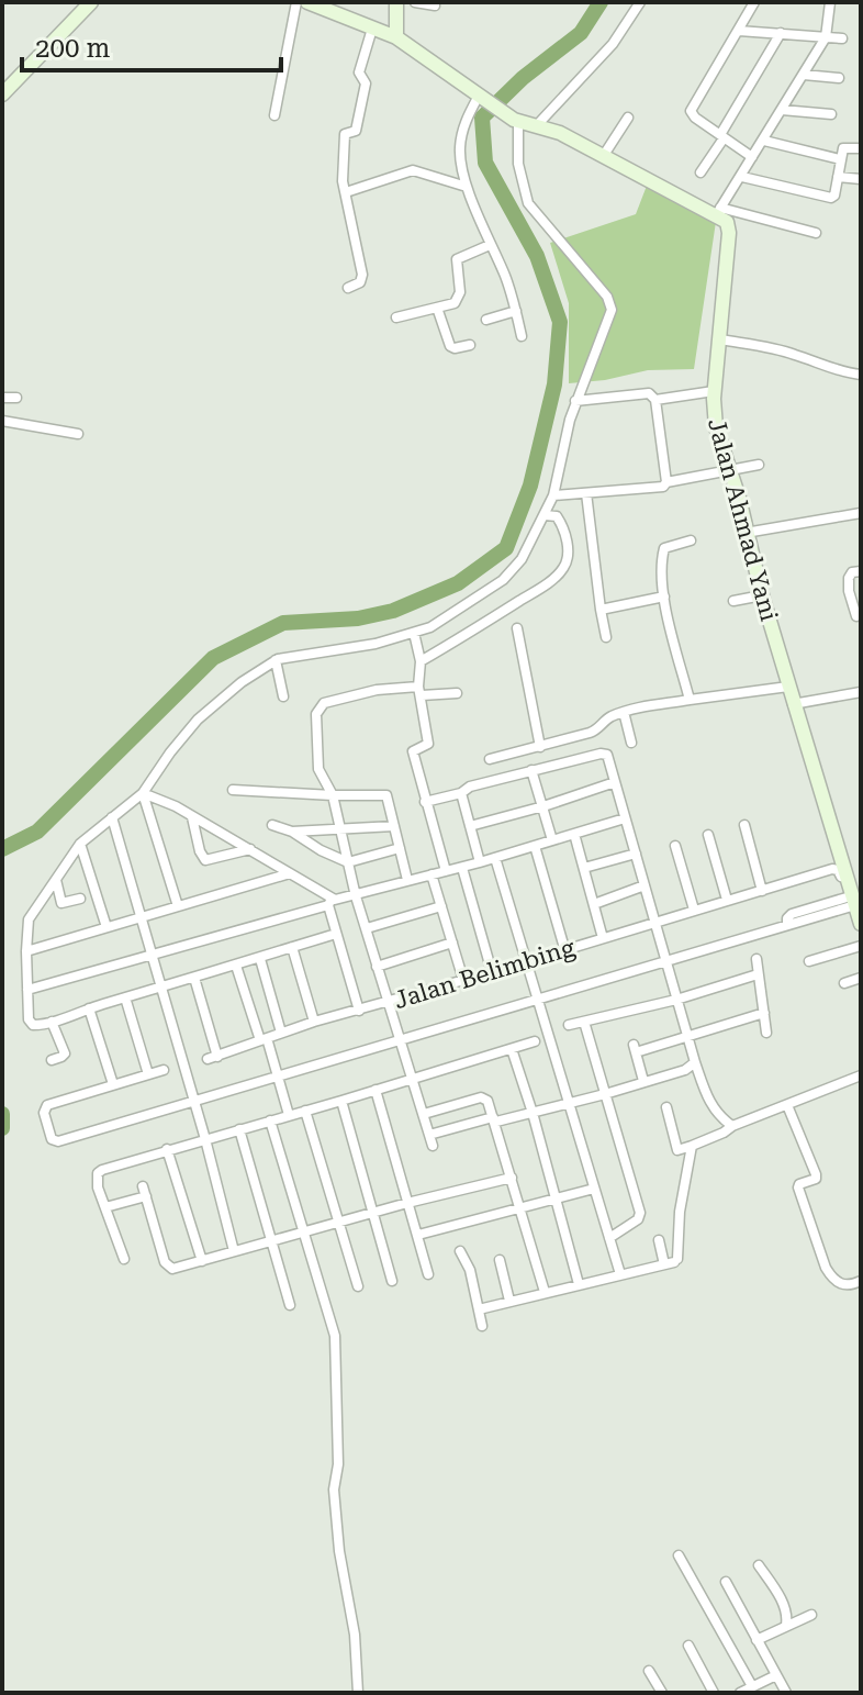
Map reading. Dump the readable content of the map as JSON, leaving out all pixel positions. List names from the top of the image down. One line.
{"streets":{"street":["Jalan Ahmad Yani","Jalan Belimbing"]},"crossings":[["Jalan Ahmad Yani","Jalan Belimbing"]],"scale_bar":"200 m"}
